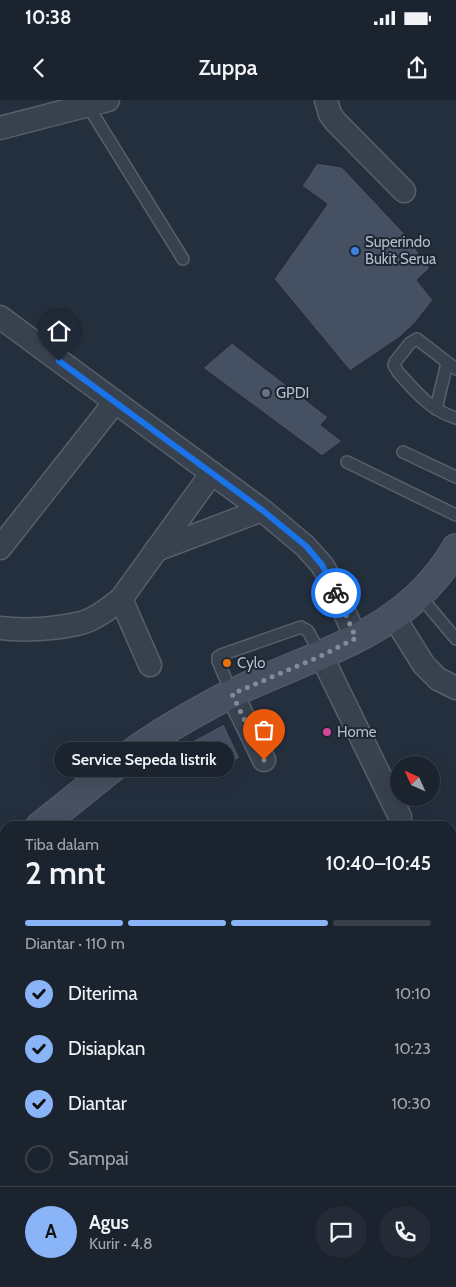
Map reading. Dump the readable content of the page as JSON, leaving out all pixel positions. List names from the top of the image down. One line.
{"places":["Superindo Bukit Serua","GPDI","Cylo","Home","Service Sepeda listrik"],"north":"top left","page":{"status":"10:38","header":"Zuppa","bubble":"Service Sepeda listrik","heading":["2 mnt","Tiba dalam","10:40–10:45"],"panel":["Agus","Kurir · 4.8"],"bar":"Diantar · 110 m","list":[["Diterima","10:10"],["Disiapkan","10:23"],["Diantar","10:30"],"Sampai"],"round":"A"}}
